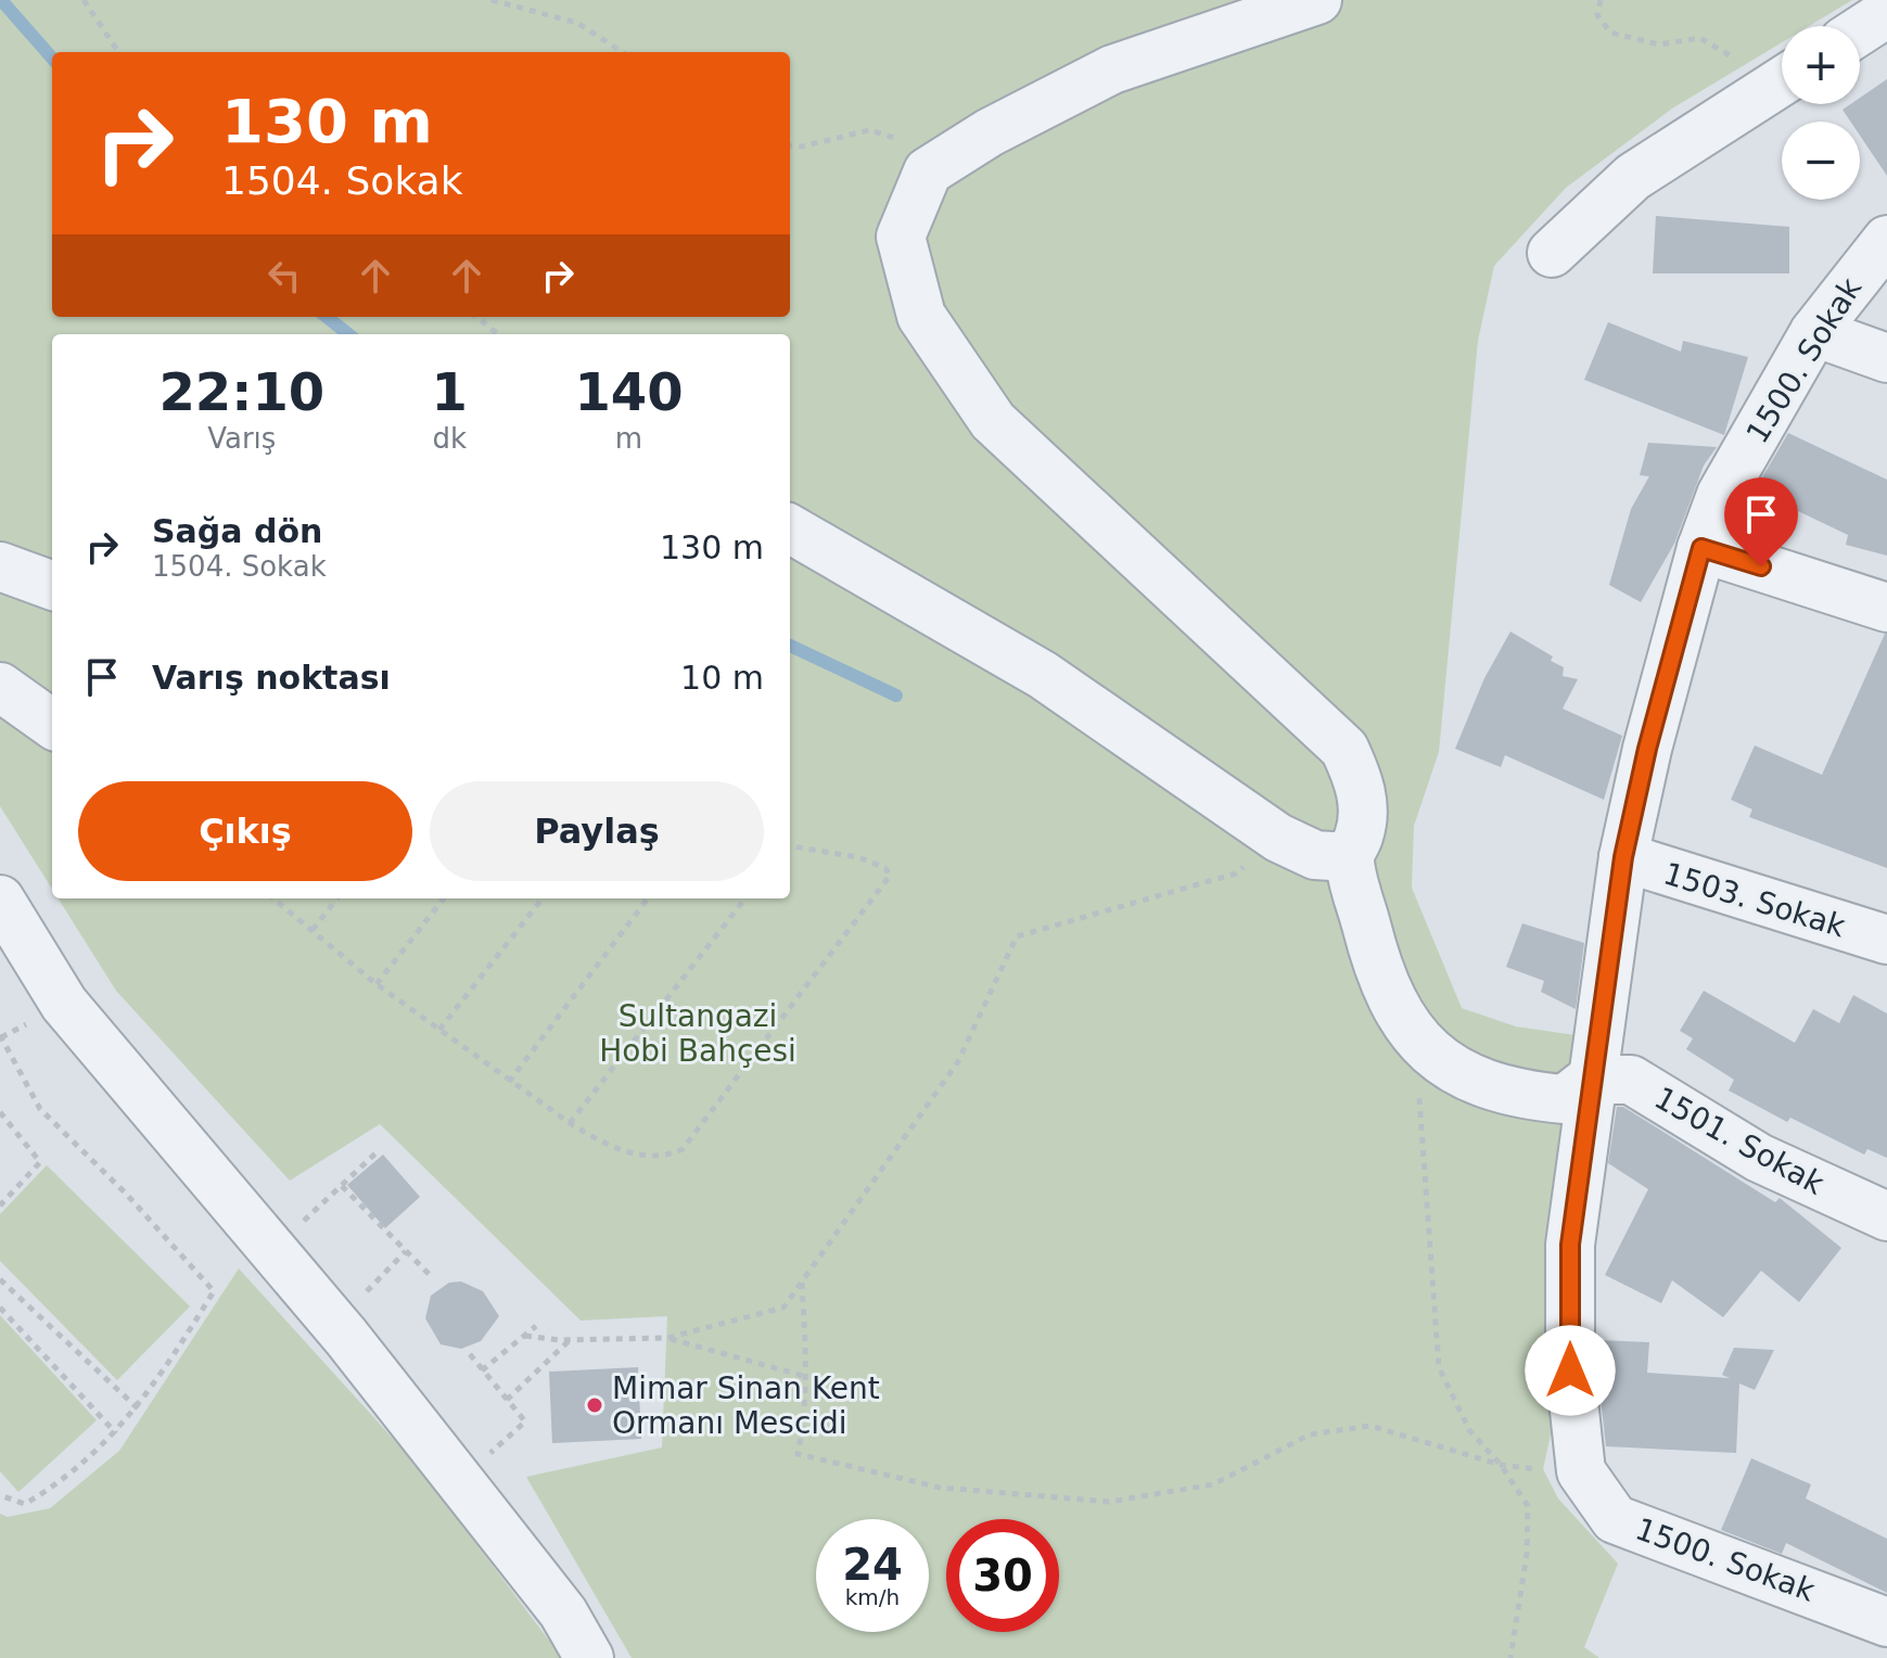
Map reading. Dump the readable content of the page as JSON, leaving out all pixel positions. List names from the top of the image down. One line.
{"streets":{"street":["1500. Sokak","1503. Sokak","1501. Sokak"]},"crossings":[["1500. Sokak","1503. Sokak"],["1500. Sokak","1501. Sokak"]],"parks":["Sultangazi Hobi Bahçesi"],"places":["Mimar Sinan Kent Ormanı Mescidi"],"page":{"map_buttons":["+","−"],"turn":["130 m","1504. Sokak"],"eta":["22:10","Varış","1","dk","140","m"],"list":[{"name":"Sağa dön","note":"1504. Sokak","value":"130 m"},{"name":"Varış noktası","value":"10 m"}],"buttons":["Çıkış","Paylaş"],"speed":"24 km/h","limit":"30"}}
